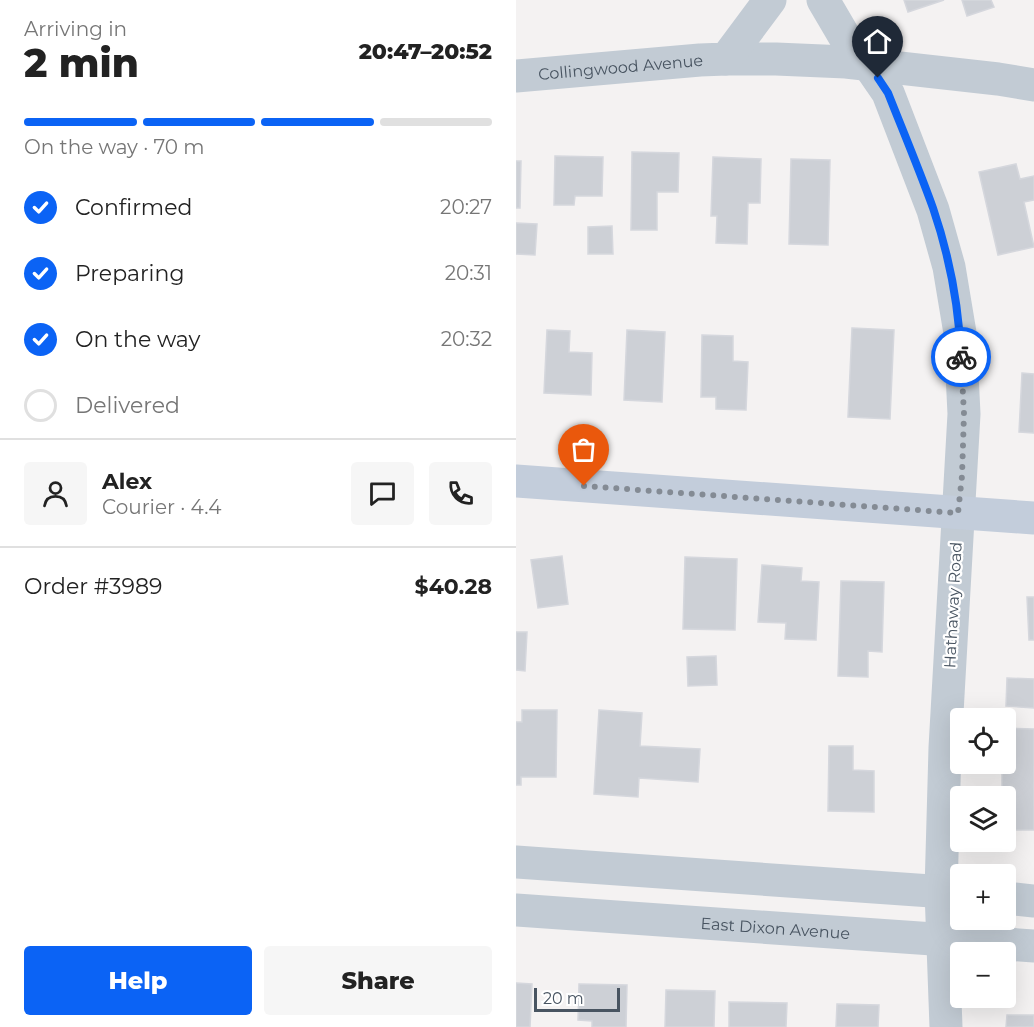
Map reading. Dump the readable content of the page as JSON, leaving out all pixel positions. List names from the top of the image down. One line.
{"streets":{"street":["Collingwood Avenue","Hathaway Road","East Dixon Avenue"]},"crossings":[["Collingwood Avenue","Hathaway Road"],["Hathaway Road","East Dixon Avenue"]],"scale_bar":"20 m","page":{"heading":["2 min","Arriving in","20:47–20:52"],"panel":["Alex","Courier · 4.4","Order #3989","$40.28"],"bar":"On the way · 70 m","list":[["Confirmed","20:27"],["Preparing","20:31"],["On the way","20:32"],"Delivered"],"map_buttons":["+","−"],"buttons":["Help","Share"],"scale":"20 m"}}
